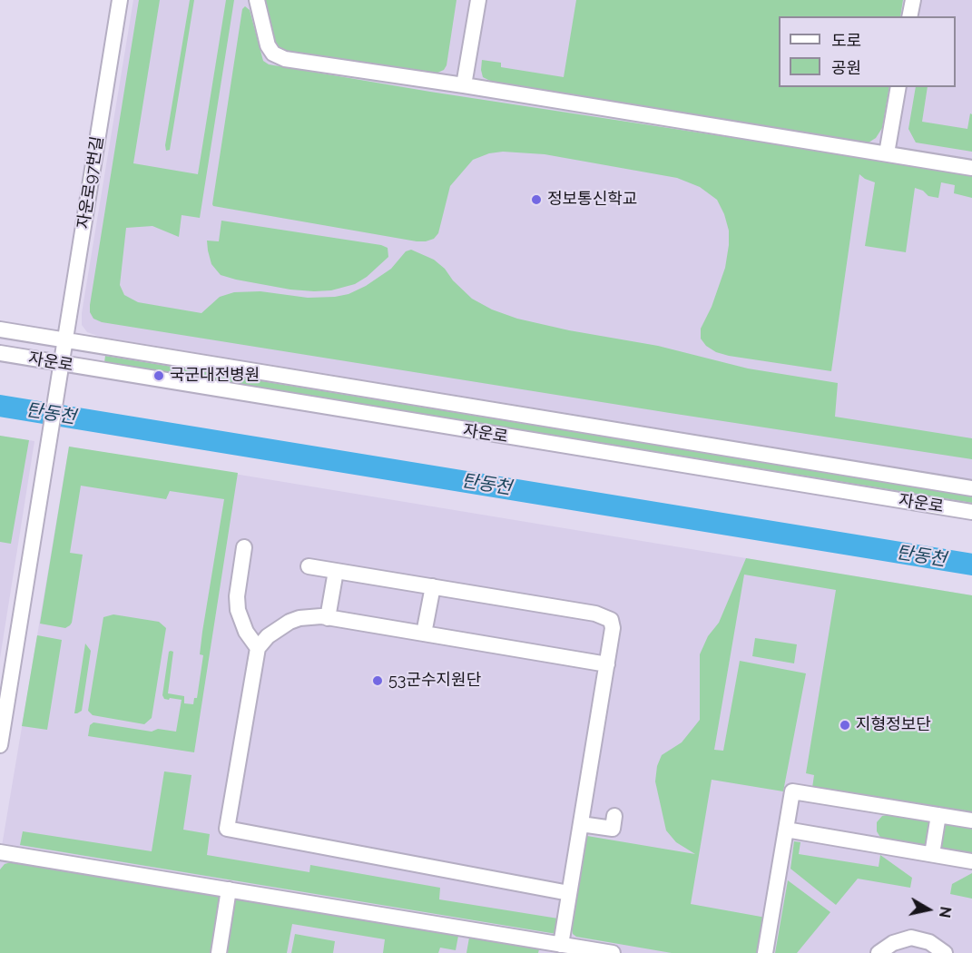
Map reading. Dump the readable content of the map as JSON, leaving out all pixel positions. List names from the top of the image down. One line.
{"streets":{"street":["자운로97번길","자운로"]},"crossings":[["자운로97번길","자운로"]],"water":["탄동천"],"places":["정보통신학교","국군대전병원","53군수지원단","지형정보단"],"legend":["도로","공원"],"north":"right"}
